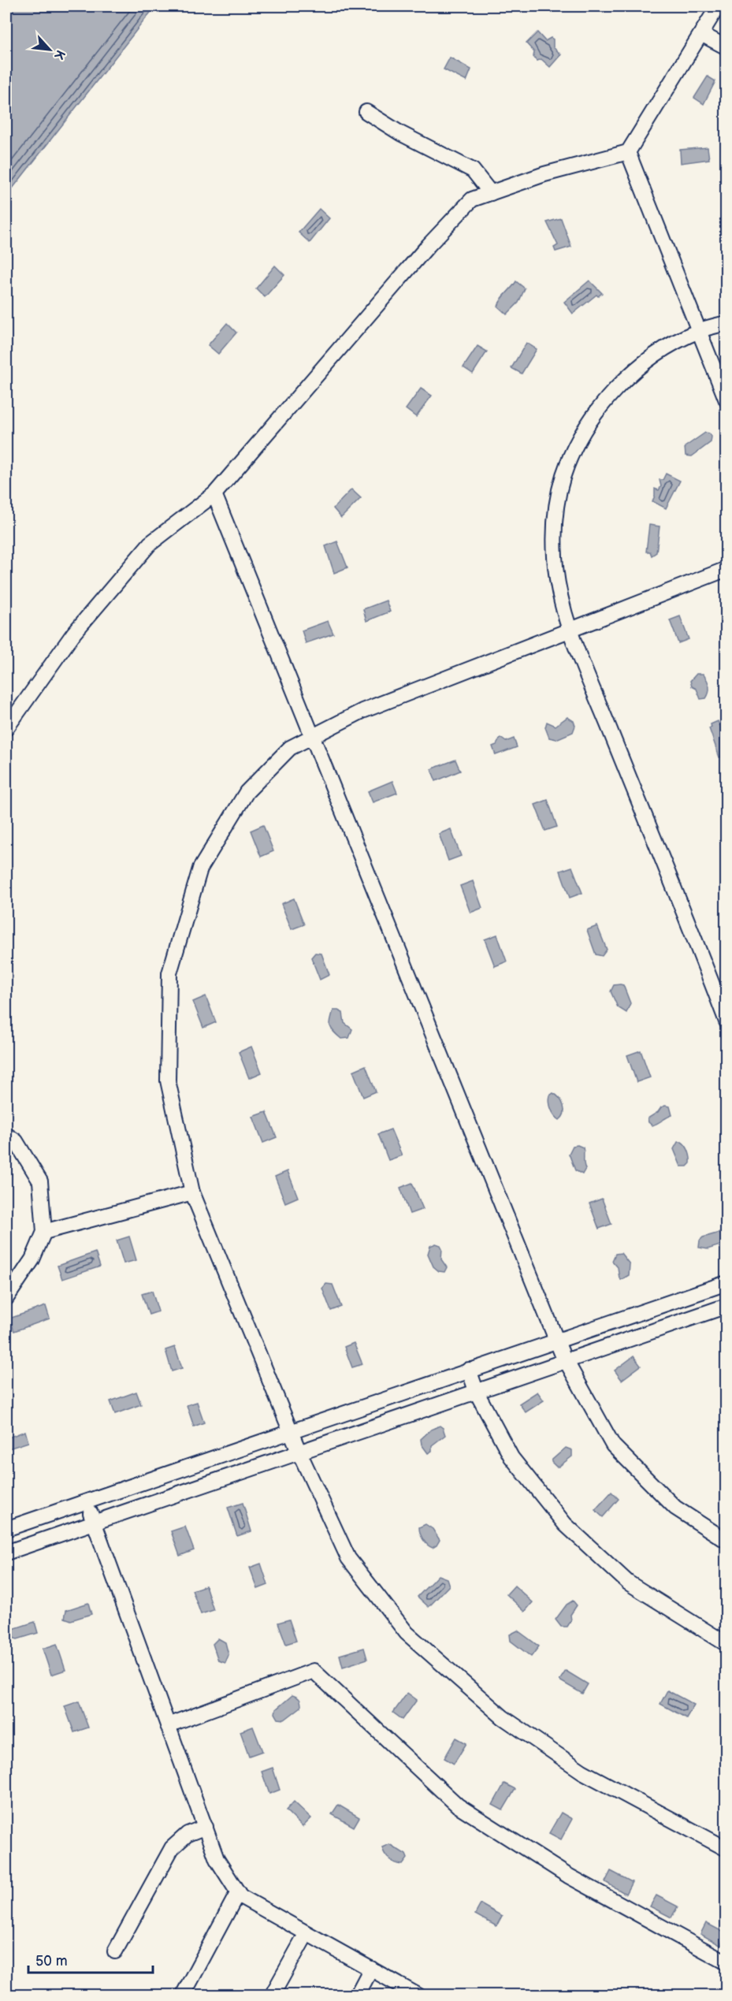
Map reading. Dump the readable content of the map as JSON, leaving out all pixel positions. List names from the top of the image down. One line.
{"scale_bar":"50 m","north":"bottom right"}
